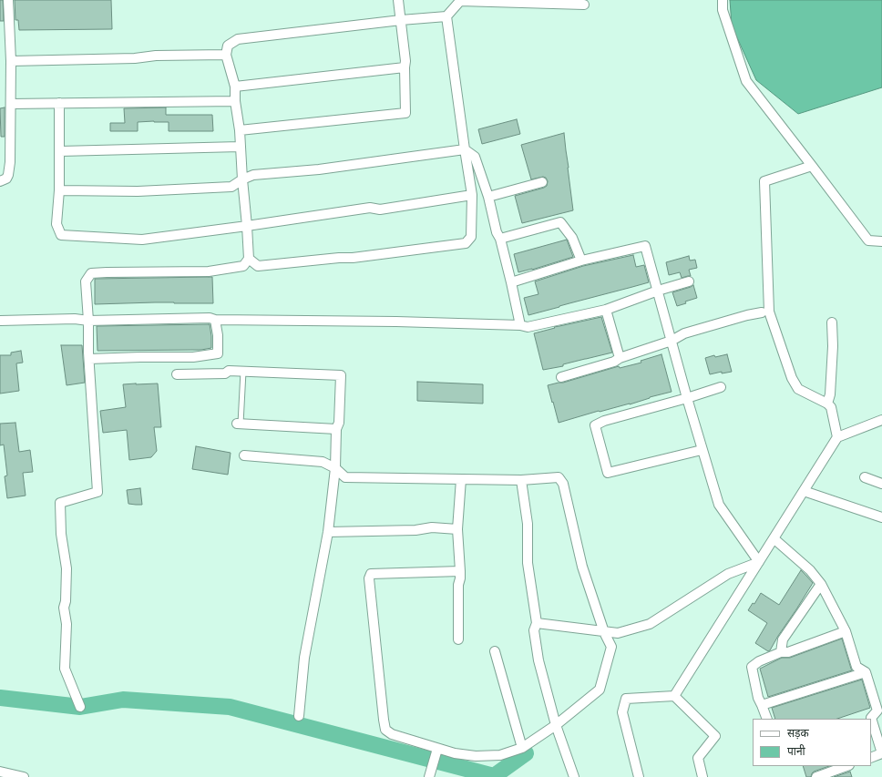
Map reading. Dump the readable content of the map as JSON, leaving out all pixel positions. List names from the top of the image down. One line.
{"legend":["सड़क","पानी"]}
